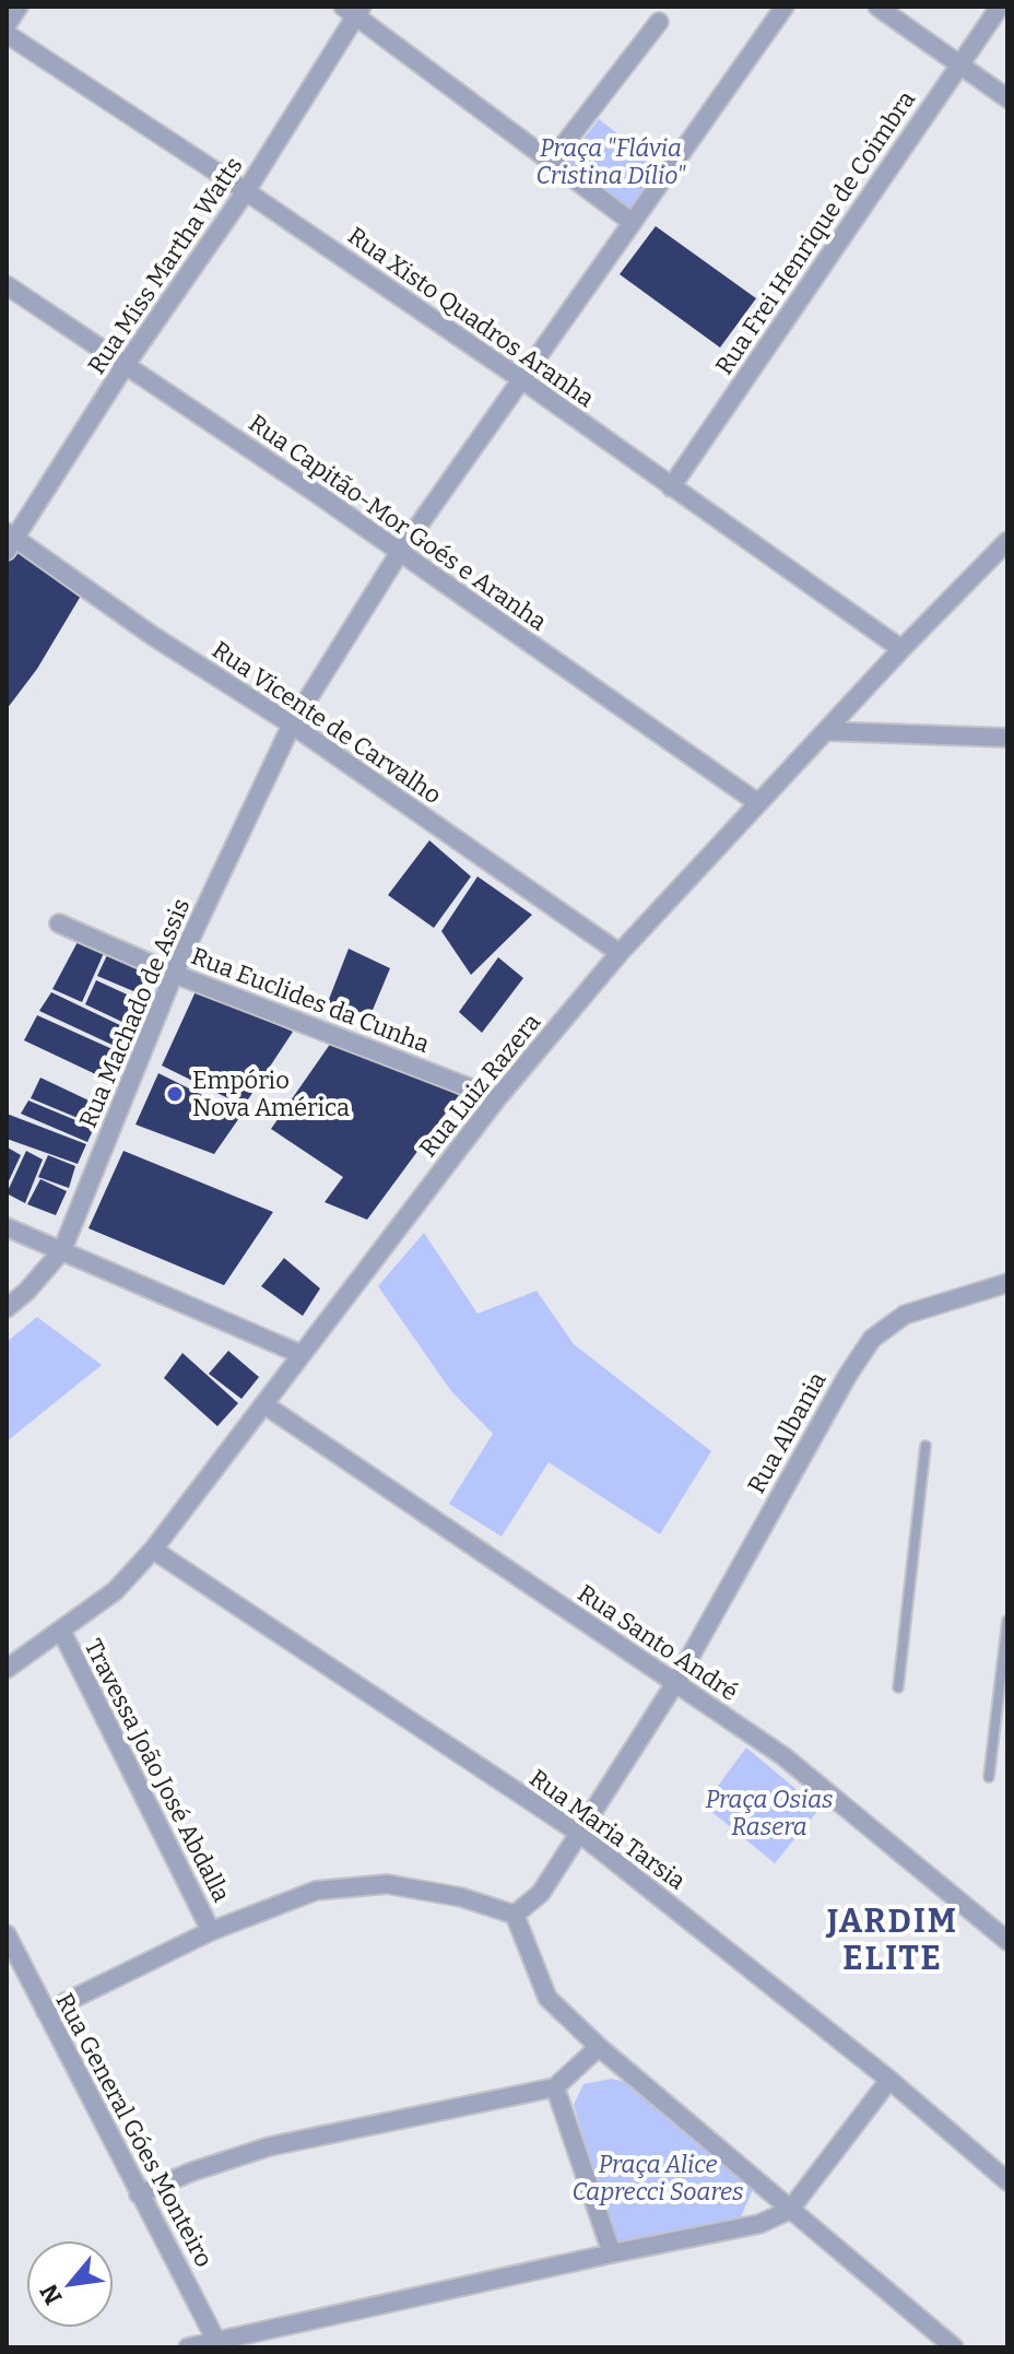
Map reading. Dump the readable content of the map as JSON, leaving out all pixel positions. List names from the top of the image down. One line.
{"streets":{"street":["Rua Frei Henrique de Coimbra","Rua Miss Martha Watts","Rua Xisto Quadros Aranha","Rua Capitão-Mor Goés e Aranha","Rua Vicente de Carvalho","Rua Euclides da Cunha","Rua Machado de Assis","Rua Luiz Razera","Rua Albania","Rua Santo André","Travessa João José Abdalla","Rua Maria Tarsia","Rua General Góes Monteiro"]},"crossings":[["Rua Frei Henrique de Coimbra","Rua Xisto Quadros Aranha"],["Rua Miss Martha Watts","Rua Xisto Quadros Aranha"],["Rua Miss Martha Watts","Rua Capitão-Mor Goés e Aranha"],["Rua Miss Martha Watts","Rua Vicente de Carvalho"],["Rua Xisto Quadros Aranha","Rua Machado de Assis"],["Rua Xisto Quadros Aranha","Rua Luiz Razera"],["Rua Capitão-Mor Goés e Aranha","Rua Machado de Assis"],["Rua Capitão-Mor Goés e Aranha","Rua Luiz Razera"],["Rua Vicente de Carvalho","Rua Machado de Assis"],["Rua Vicente de Carvalho","Rua Luiz Razera"],["Rua Euclides da Cunha","Rua Machado de Assis"],["Rua Euclides da Cunha","Rua Luiz Razera"],["Rua Luiz Razera","Rua Santo André"],["Rua Luiz Razera","Travessa João José Abdalla"],["Rua Luiz Razera","Rua Maria Tarsia"],["Rua Albania","Rua Santo André"],["Rua Albania","Rua Maria Tarsia"]],"districts":["JARDIM ELITE"],"parks":["Praça \"Flávia Cristina Dílio\"","Praça Osias Rasera","Praça Alice Caprecci Soares"],"places":["Empório Nova América"],"north":"bottom left"}
